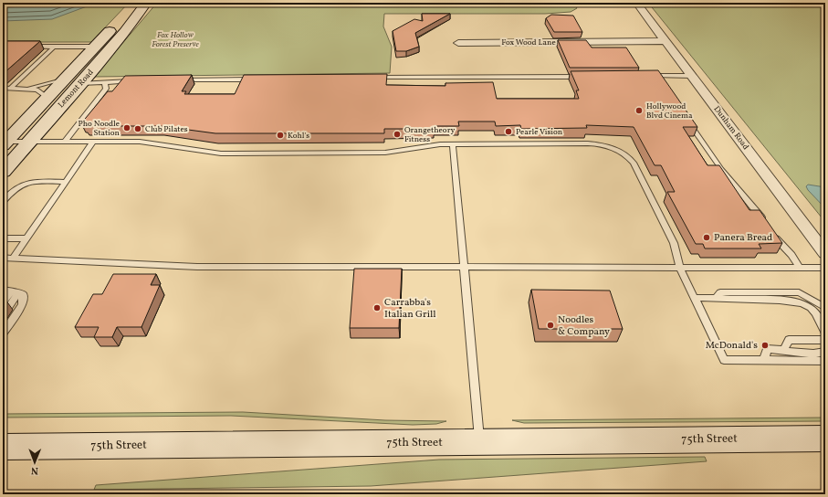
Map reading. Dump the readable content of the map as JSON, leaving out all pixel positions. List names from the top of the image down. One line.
{"streets":{"main road":["Lemont Road","75th Street"],"street":["Fox Wood Lane","Dunham Road"]},"crossings":[["Fox Wood Lane","Dunham Road"]],"parks":["Fox Hollow Forest Preserve"],"places":["Hollywood Blvd Cinema","Pho Noodle Station","Club Pilates","Pearle Vision","Orangetheory Fitness","Kohl's","Panera Bread","Carrabba's Italian Grill","Noodles & Company","McDonald's"],"north":"bottom"}
